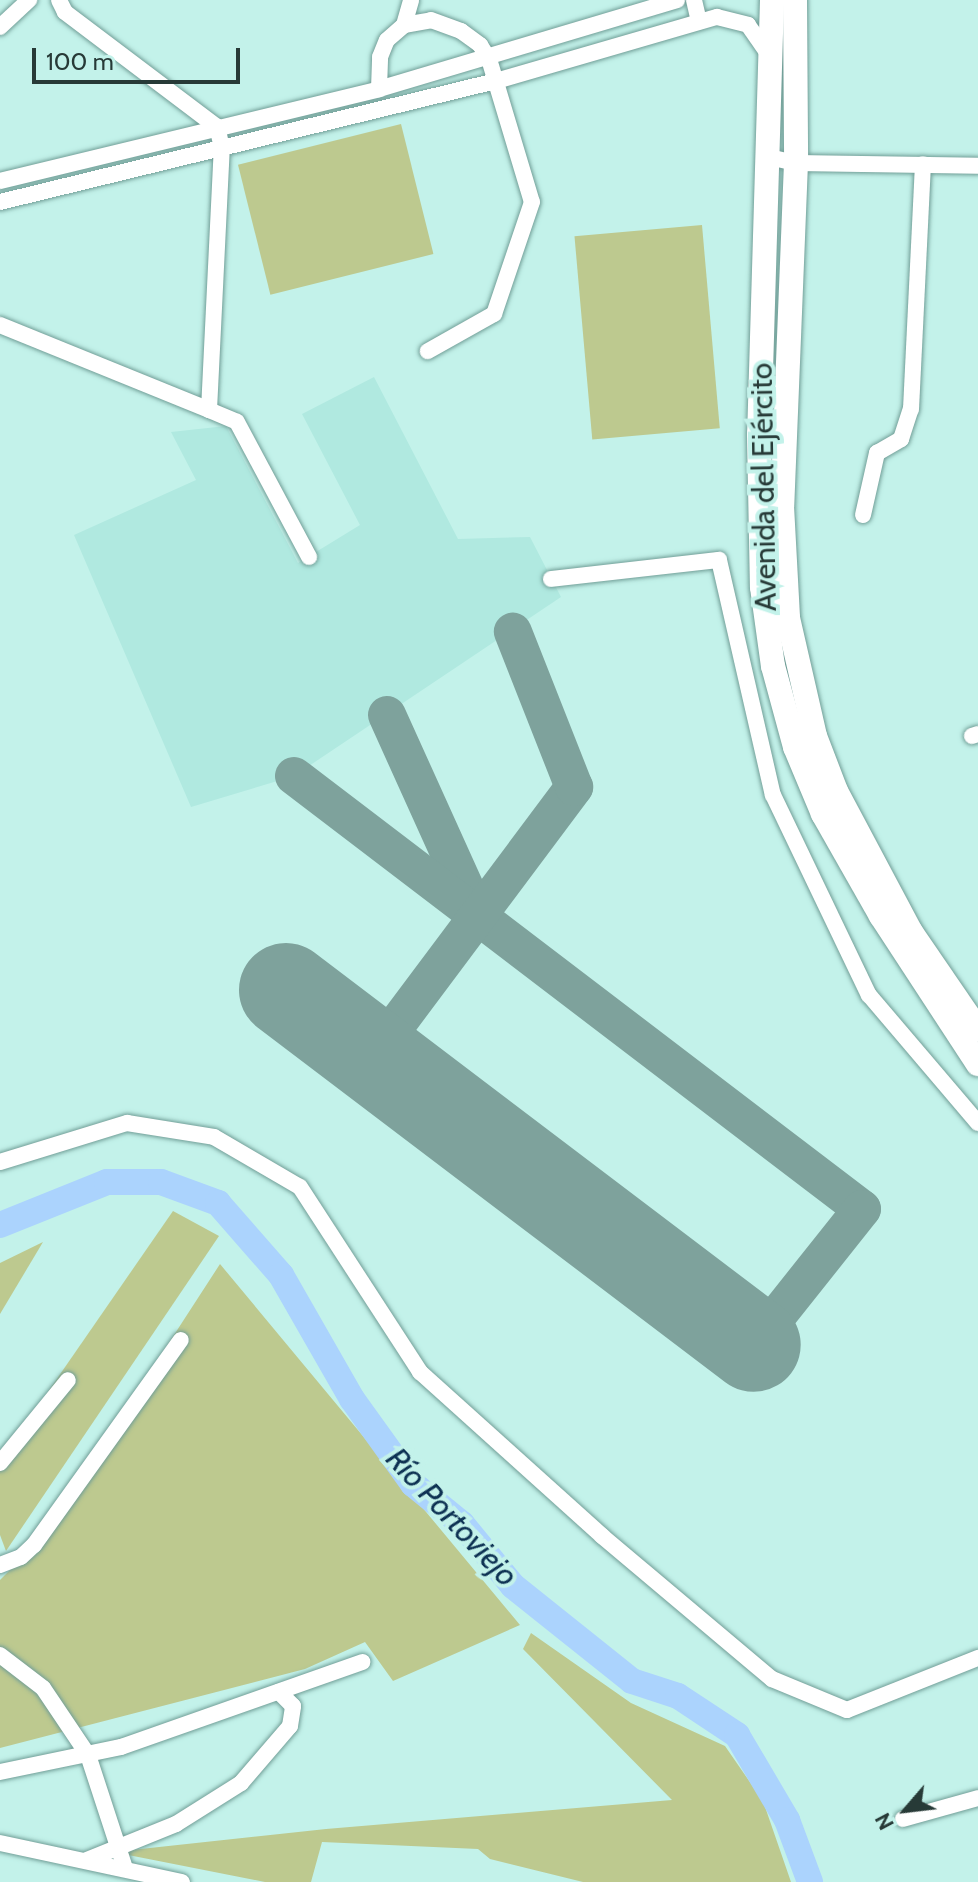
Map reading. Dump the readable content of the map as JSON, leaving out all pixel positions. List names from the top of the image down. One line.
{"streets":{"main road":["Avenida del Ejército"]},"water":["Río Portoviejo"],"scale_bar":"100 m","north":"bottom left"}
